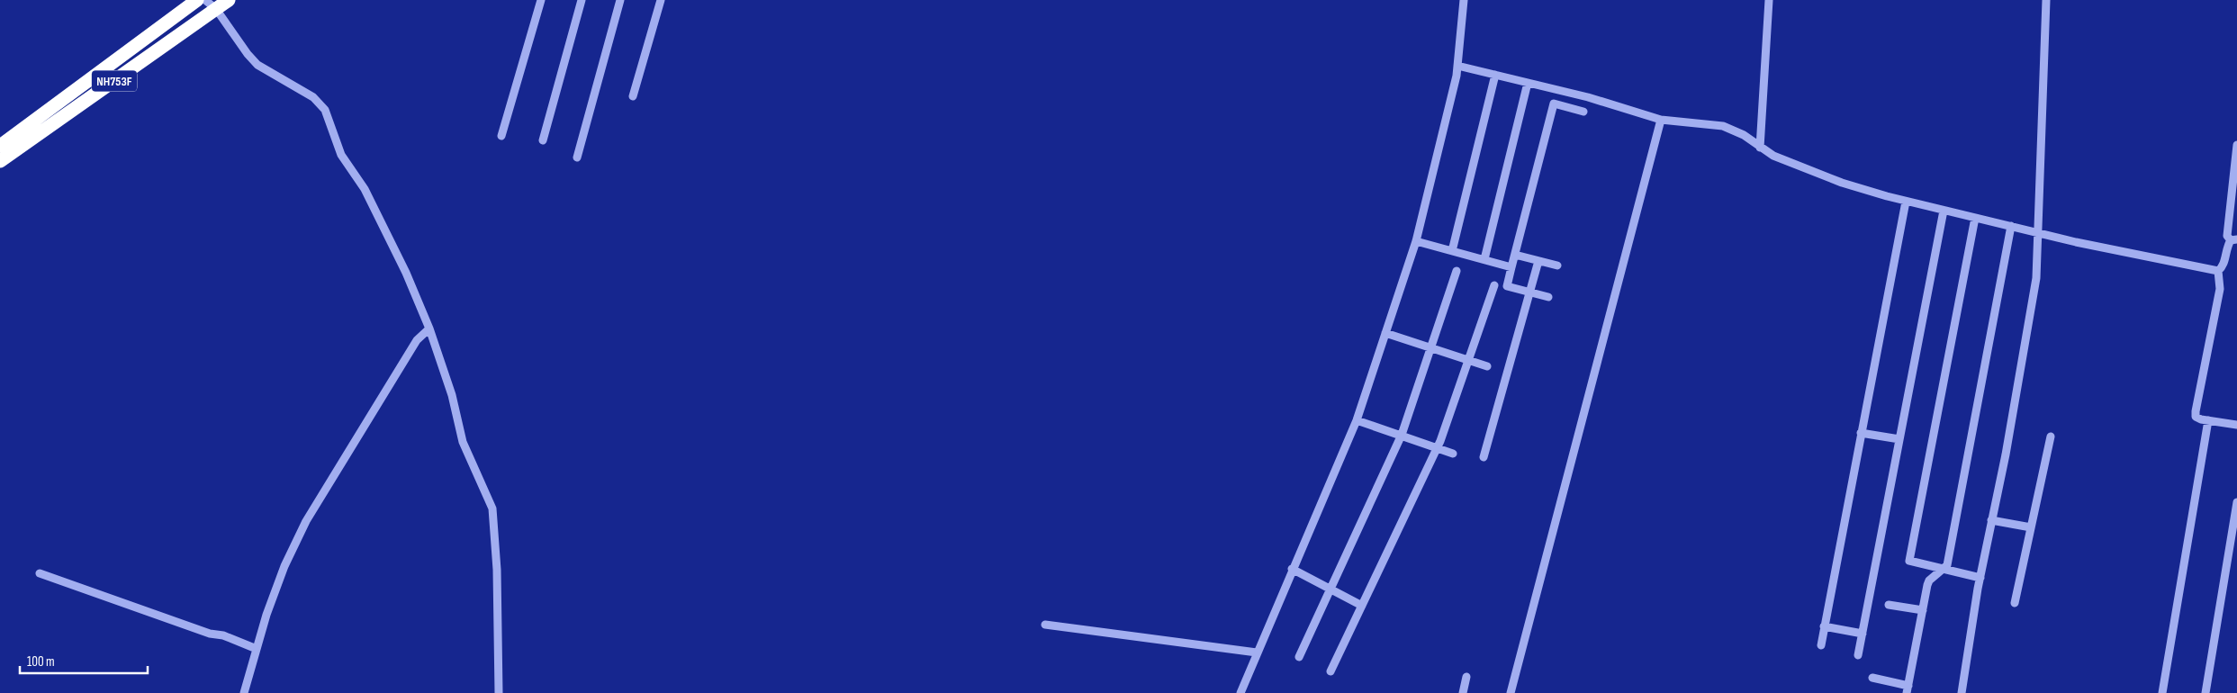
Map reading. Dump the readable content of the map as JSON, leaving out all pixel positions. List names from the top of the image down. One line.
{"streets":{"highway":["NH753F"]},"scale_bar":"100 m"}
